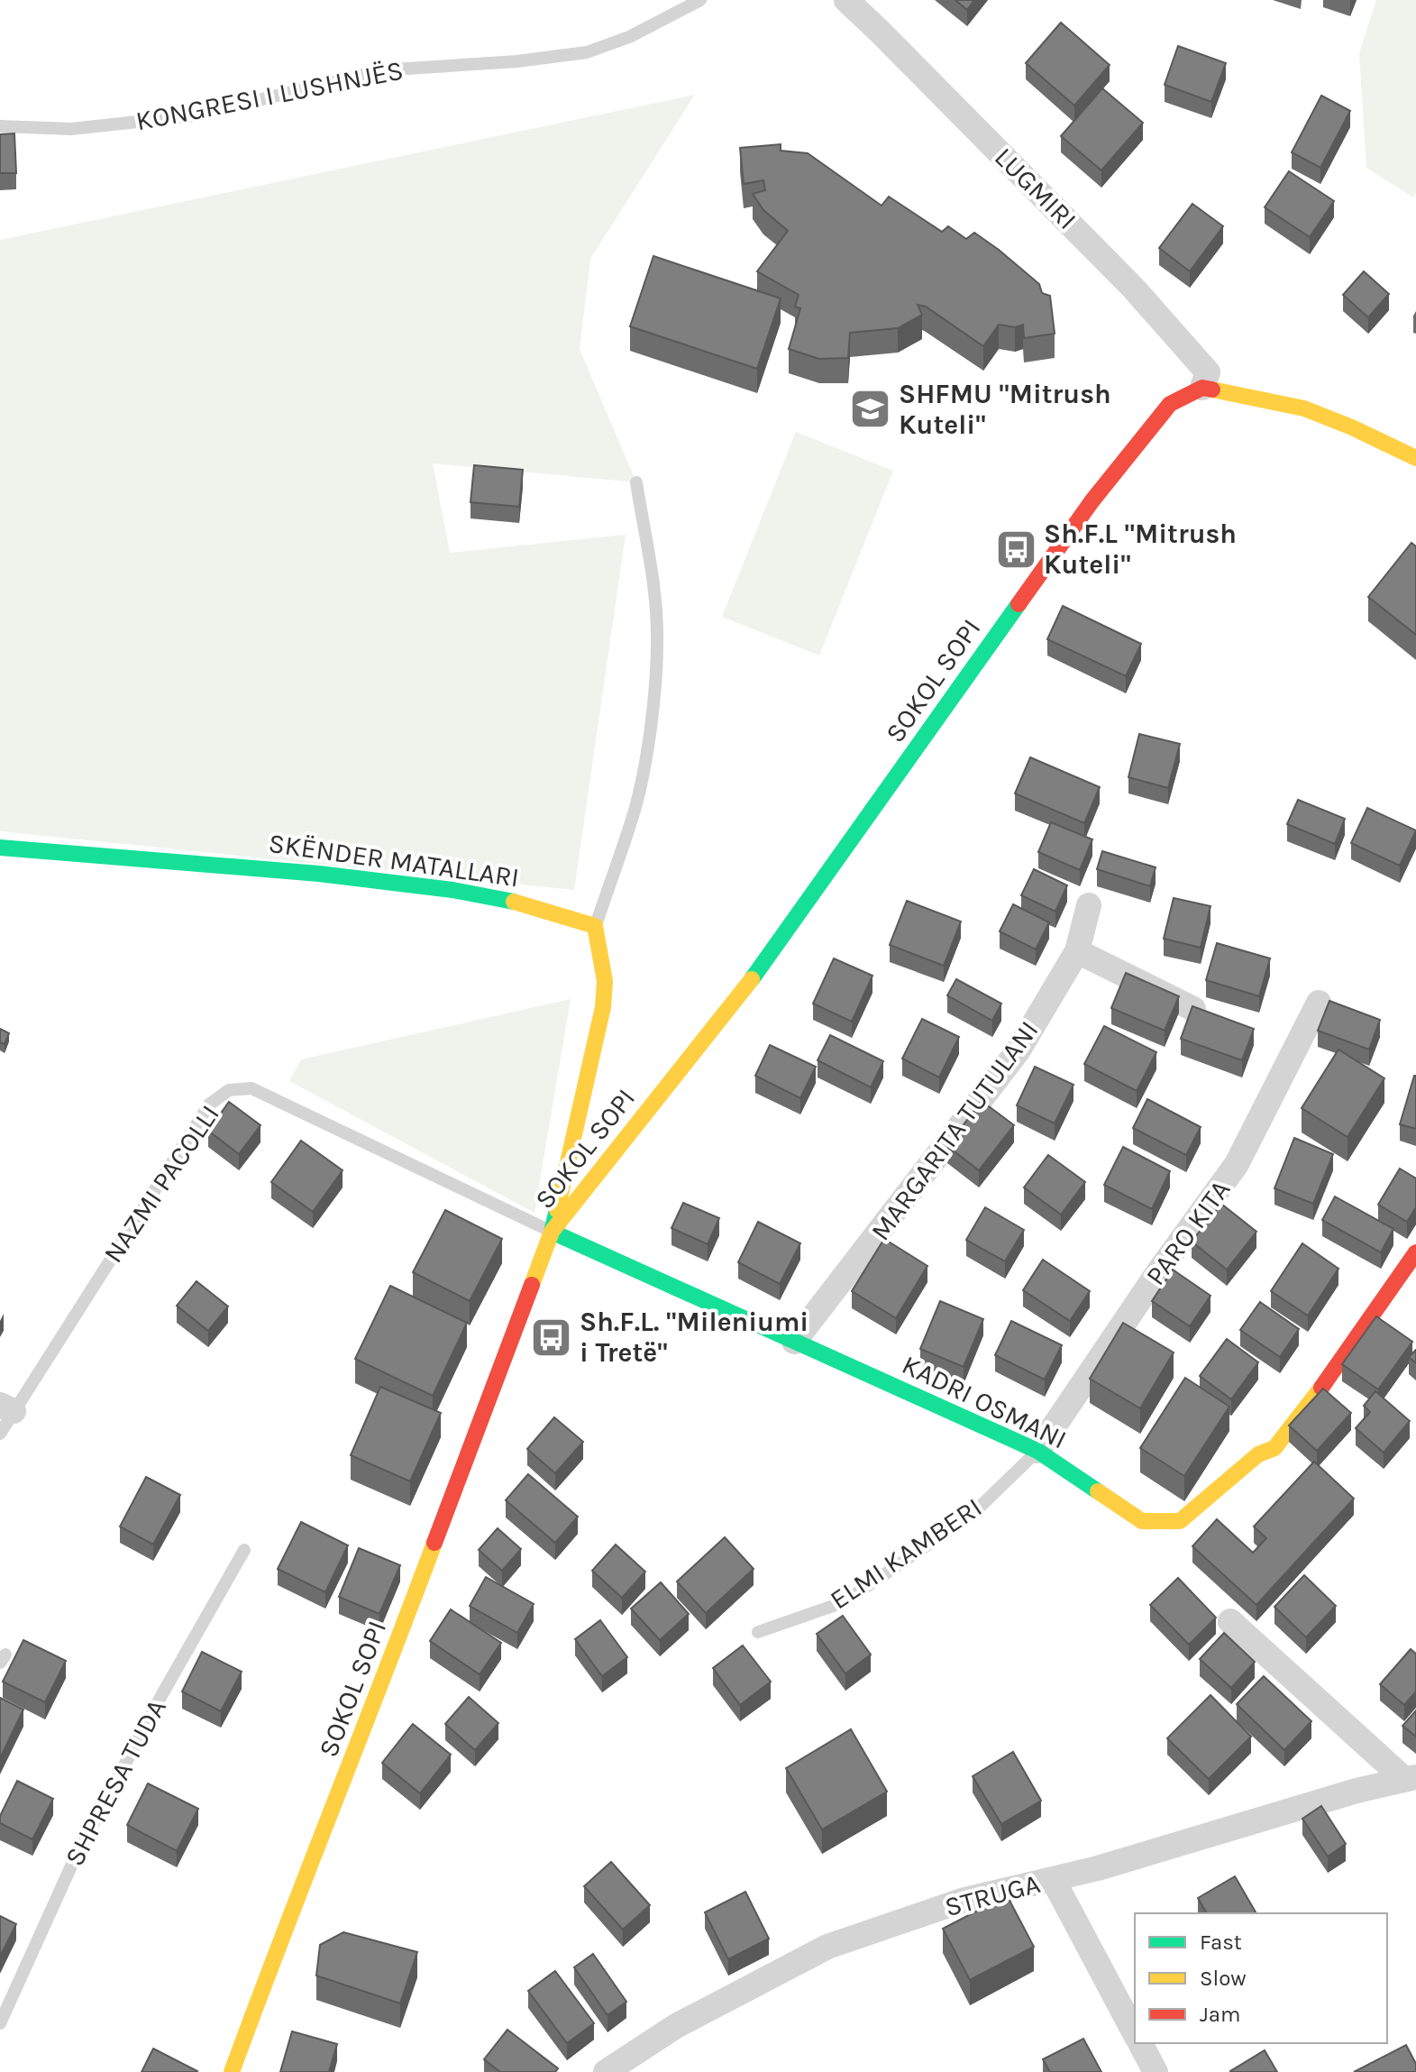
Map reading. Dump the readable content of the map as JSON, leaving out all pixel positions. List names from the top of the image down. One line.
{"streets":{"street":["LUGMIRI","SOKOL SOPI","SKËNDER MATALLARI","MARGARITA TUTULANI","PARO KITA","KADRI OSMANI","STRUGA"],"lane":["KONGRESI I LUSHNJËS","NAZMI PACOLLI","ELMI KAMBERI","SHPRESA TUDA"]},"crossings":[["LUGMIRI","SOKOL SOPI"],["SOKOL SOPI","NAZMI PACOLLI"],["SOKOL SOPI","KADRI OSMANI"],["MARGARITA TUTULANI","KADRI OSMANI"],["NAZMI PACOLLI","KADRI OSMANI"],["PARO KITA","KADRI OSMANI"],["PARO KITA","ELMI KAMBERI"],["KADRI OSMANI","ELMI KAMBERI"]],"places":{"school or university":["SHFMU \"Mitrush Kuteli\""],"bus stop":["Sh.F.L \"Mitrush Kuteli\"","Sh.F.L. \"Mileniumi i Tretë\""]},"legend":["Fast","Slow","Jam"]}
